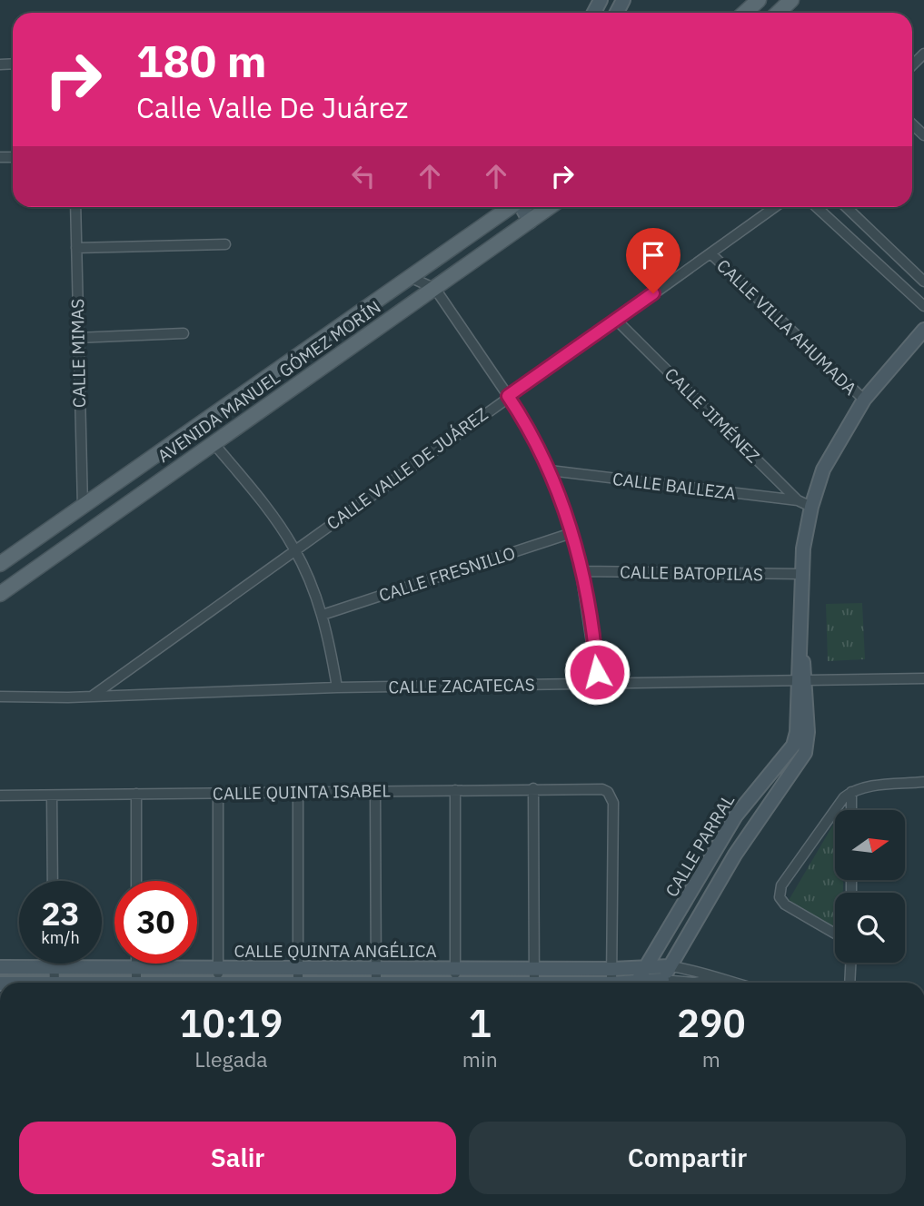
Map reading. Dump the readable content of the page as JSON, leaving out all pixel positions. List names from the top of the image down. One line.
{"streets":{"main road":["AVENIDA MANUEL GÓMEZ MORÍN"],"street":["CALLE VILLA AHUMADA","CALLE MIMAS","CALLE JIMÉNEZ","CALLE VALLE DE JUÁREZ","CALLE BALLEZA","CALLE BATOPILAS","CALLE FRESNILLO","CALLE ZACATECAS","CALLE QUINTA ISABEL","CALLE PARRAL","CALLE QUINTA ANGÉLICA"]},"crossings":[["CALLE VILLA AHUMADA","CALLE VALLE DE JUÁREZ"],["CALLE VILLA AHUMADA","CALLE PARRAL"],["CALLE MIMAS","AVENIDA MANUEL GÓMEZ MORÍN"],["CALLE JIMÉNEZ","CALLE VALLE DE JUÁREZ"],["CALLE JIMÉNEZ","CALLE BALLEZA"],["CALLE JIMÉNEZ","CALLE PARRAL"],["CALLE VALLE DE JUÁREZ","CALLE ZACATECAS"],["CALLE BATOPILAS","CALLE PARRAL"],["CALLE ZACATECAS","CALLE PARRAL"],["CALLE QUINTA ISABEL","CALLE QUINTA ANGÉLICA"],["CALLE PARRAL","CALLE QUINTA ANGÉLICA"]],"north":"right","page":{"turn":["180 m","Calle Valle De Juárez"],"speed":"23 km/h","limit":"30","eta":["10:19","Llegada","1","min","290","m"],"buttons":["Salir","Compartir"]}}
